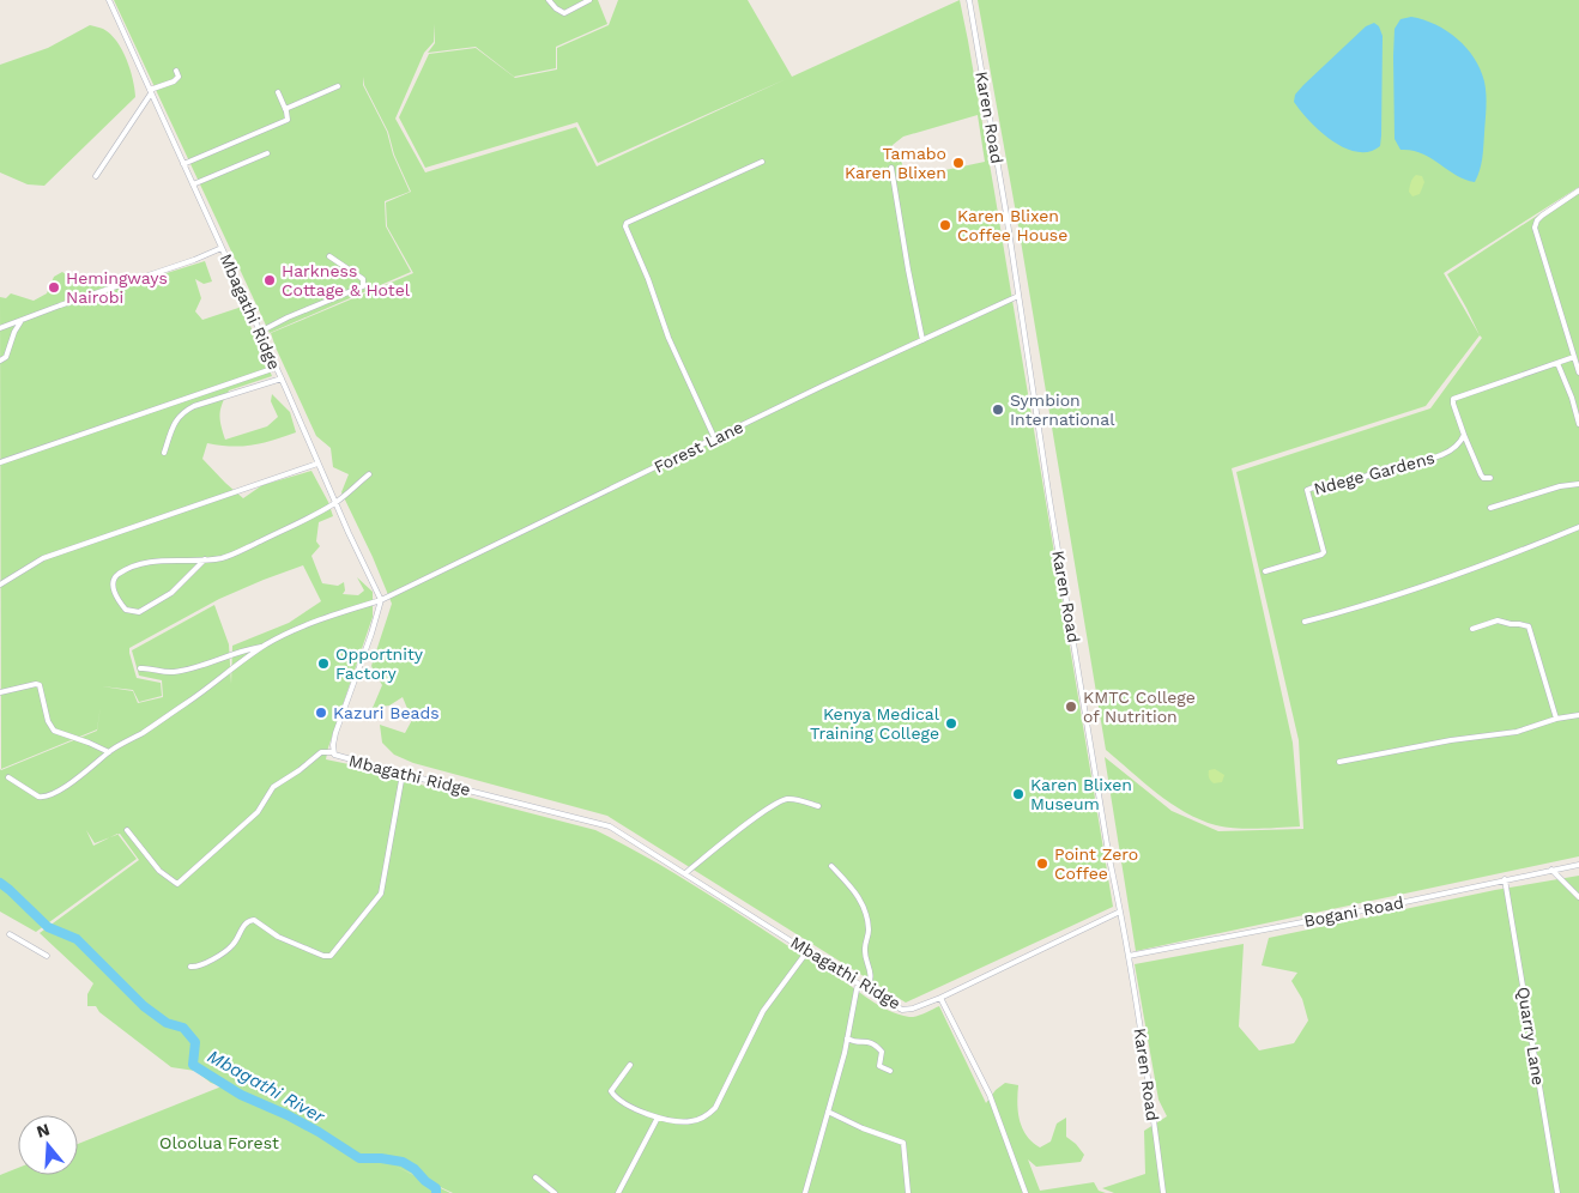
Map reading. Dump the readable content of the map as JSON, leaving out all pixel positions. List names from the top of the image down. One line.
{"streets":{"street":["Karen Road","Mbagathi Ridge","Forest Lane","Ndege Gardens","Bogani Road","Quarry Lane"]},"crossings":[["Karen Road","Mbagathi Ridge"],["Karen Road","Forest Lane"],["Karen Road","Bogani Road"],["Mbagathi Ridge","Forest Lane"],["Bogani Road","Quarry Lane"]],"water":["Mbagathi River"],"parks":["Oloolua Forest"],"places":["Tamabo Karen Blixen","Karen Blixen Coffee House","Harkness Cottage & Hotel","Hemingways Nairobi","Symbion International","Opportnity Factory","KMTC College of Nutrition","Kazuri Beads","Kenya Medical Training College","Karen Blixen Museum","Point Zero Coffee"],"north":"top"}
